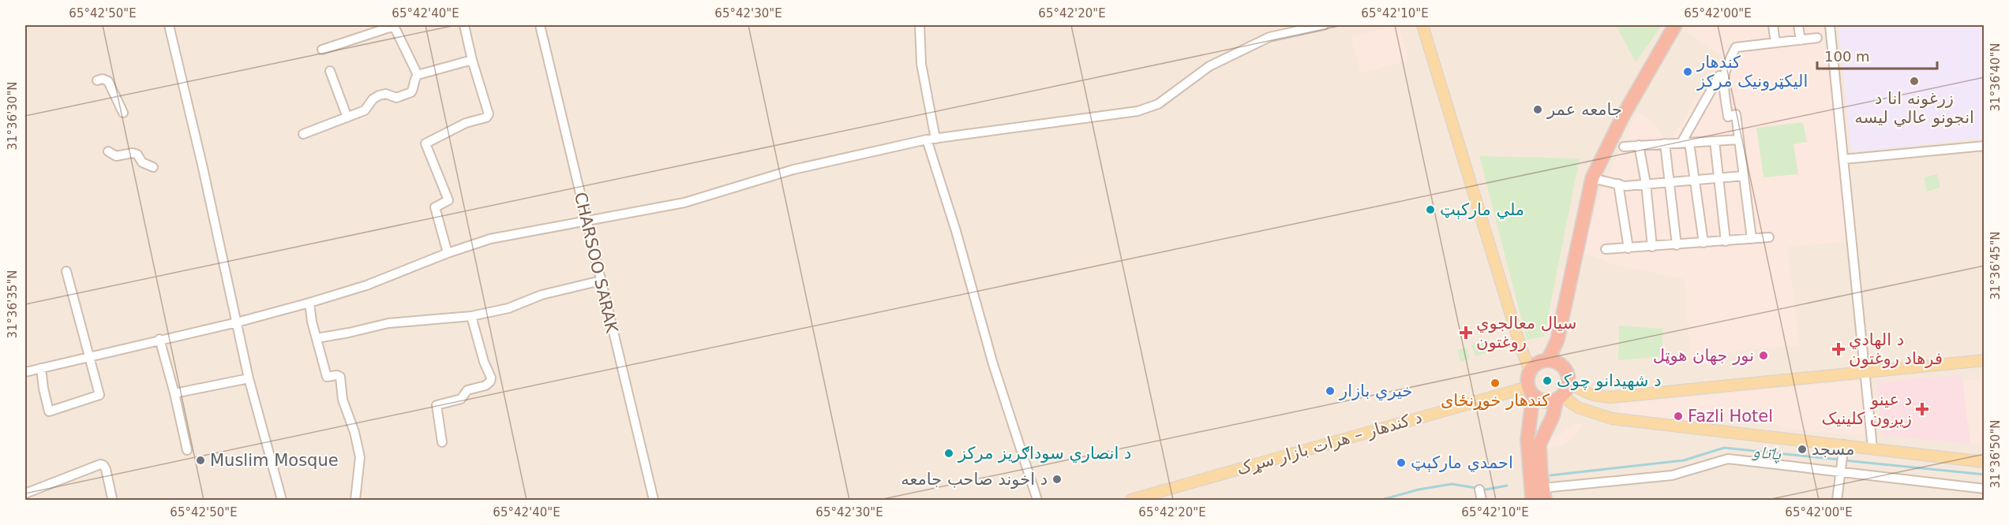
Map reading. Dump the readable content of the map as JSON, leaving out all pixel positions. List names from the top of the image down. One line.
{"streets":{"main road":["د کندهار – هرات بازار سړک"],"street":["CHARSOO SARAK"]},"water":["پاتاو"],"places":{"other":["کندهار الیکټرونیک مرکز","زرغونه انا د انجونو عالي لیسه","جامعه عمر","ملي مارکېټ","نور جهان هوټل","د شهيدانو چوک","کندهار خوړنځای","خیري بازار","Fazli Hotel","مسجد","د انصاري سوداګریز مرکز","Muslim Mosque","احمدي مارکېټ","د اخوند صاحب جامعه"],"health":["سيال معالجوي روغتون","د الهادي فرهاد روغتون","د عینو زیږون کلینیک"]},"scale_bar":"100 m","coordinates":["65°42'50\"E","65°42'40\"E","65°42'30\"E","65°42'20\"E","65°42'10\"E","65°42'00\"E","31°36'40\"N","31°36'30\"N","31°36'45\"N","31°36'35\"N","31°36'50\"N"]}
